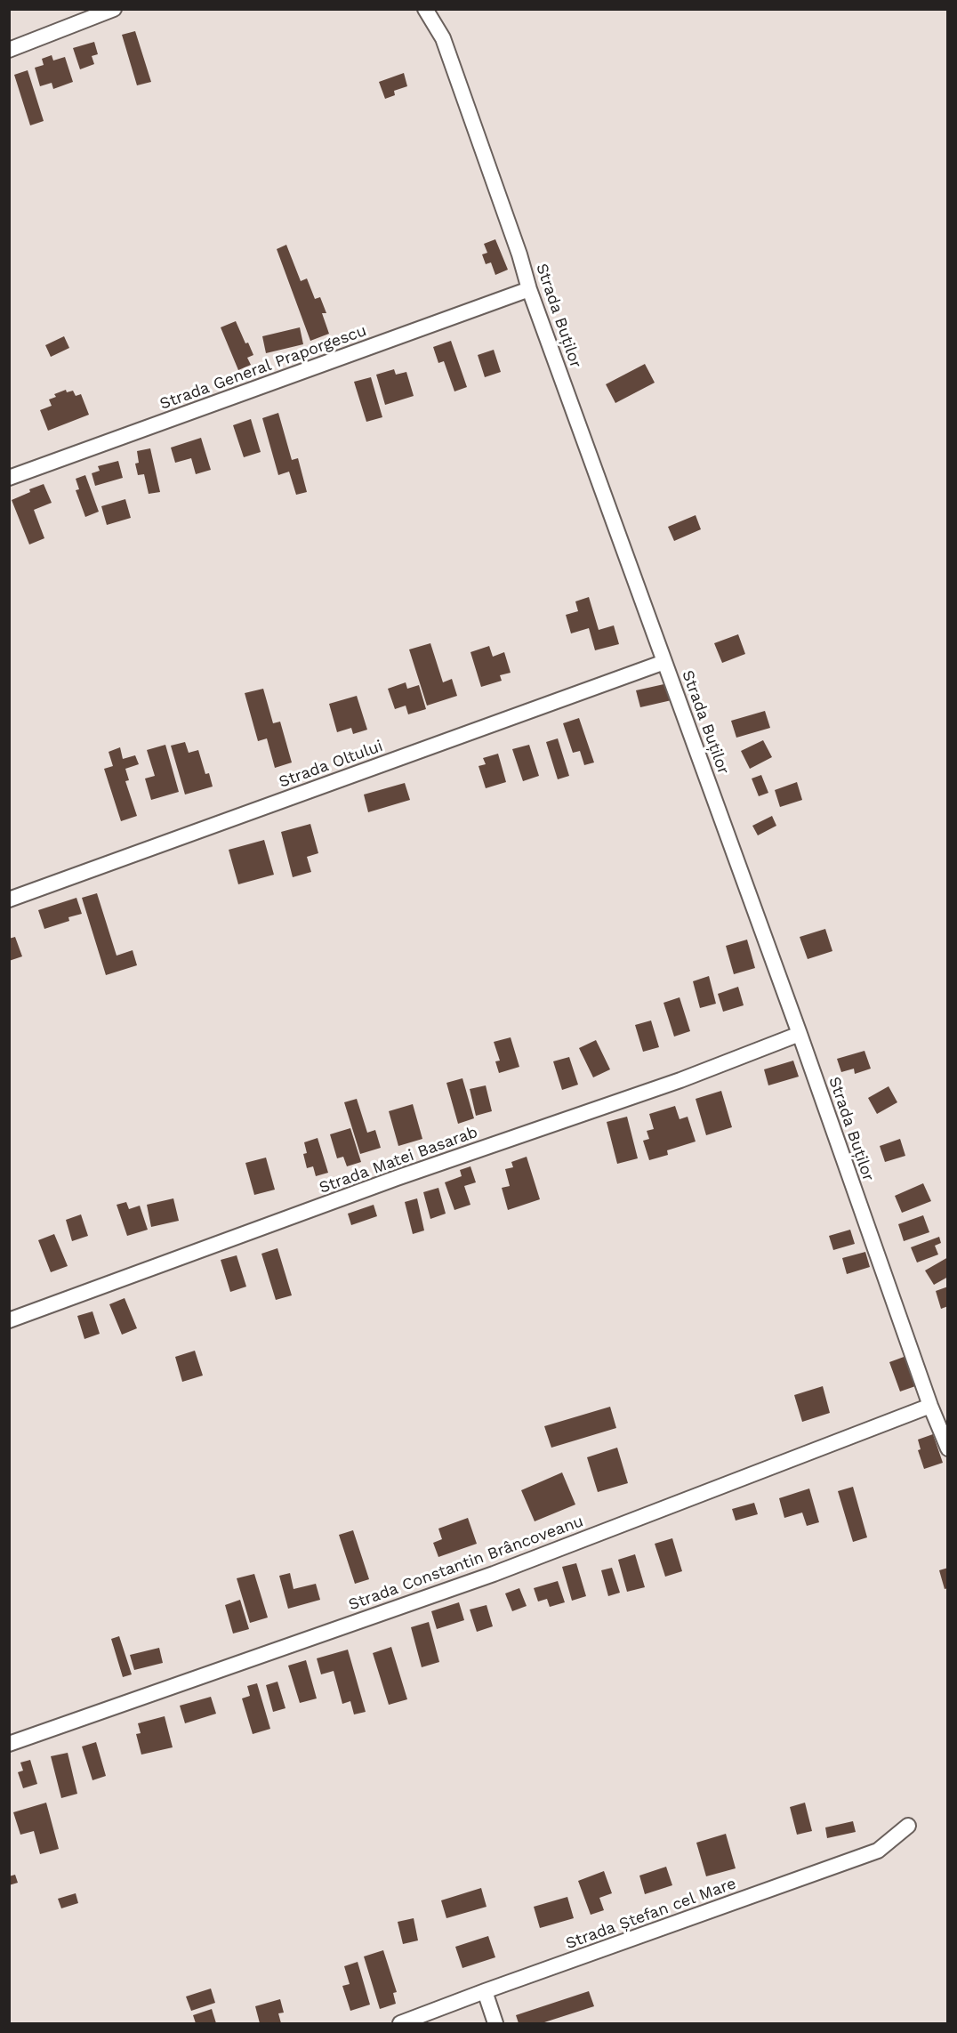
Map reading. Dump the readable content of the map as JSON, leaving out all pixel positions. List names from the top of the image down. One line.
{"streets":{"street":["Strada Buților","Strada General Praporgescu","Strada Oltului","Strada Matei Basarab","Strada Constantin Brâncoveanu","Strada Ștefan cel Mare"]},"crossings":[["Strada Buților","Strada General Praporgescu"],["Strada Buților","Strada Oltului"],["Strada Buților","Strada Matei Basarab"],["Strada Buților","Strada Constantin Brâncoveanu"]]}
